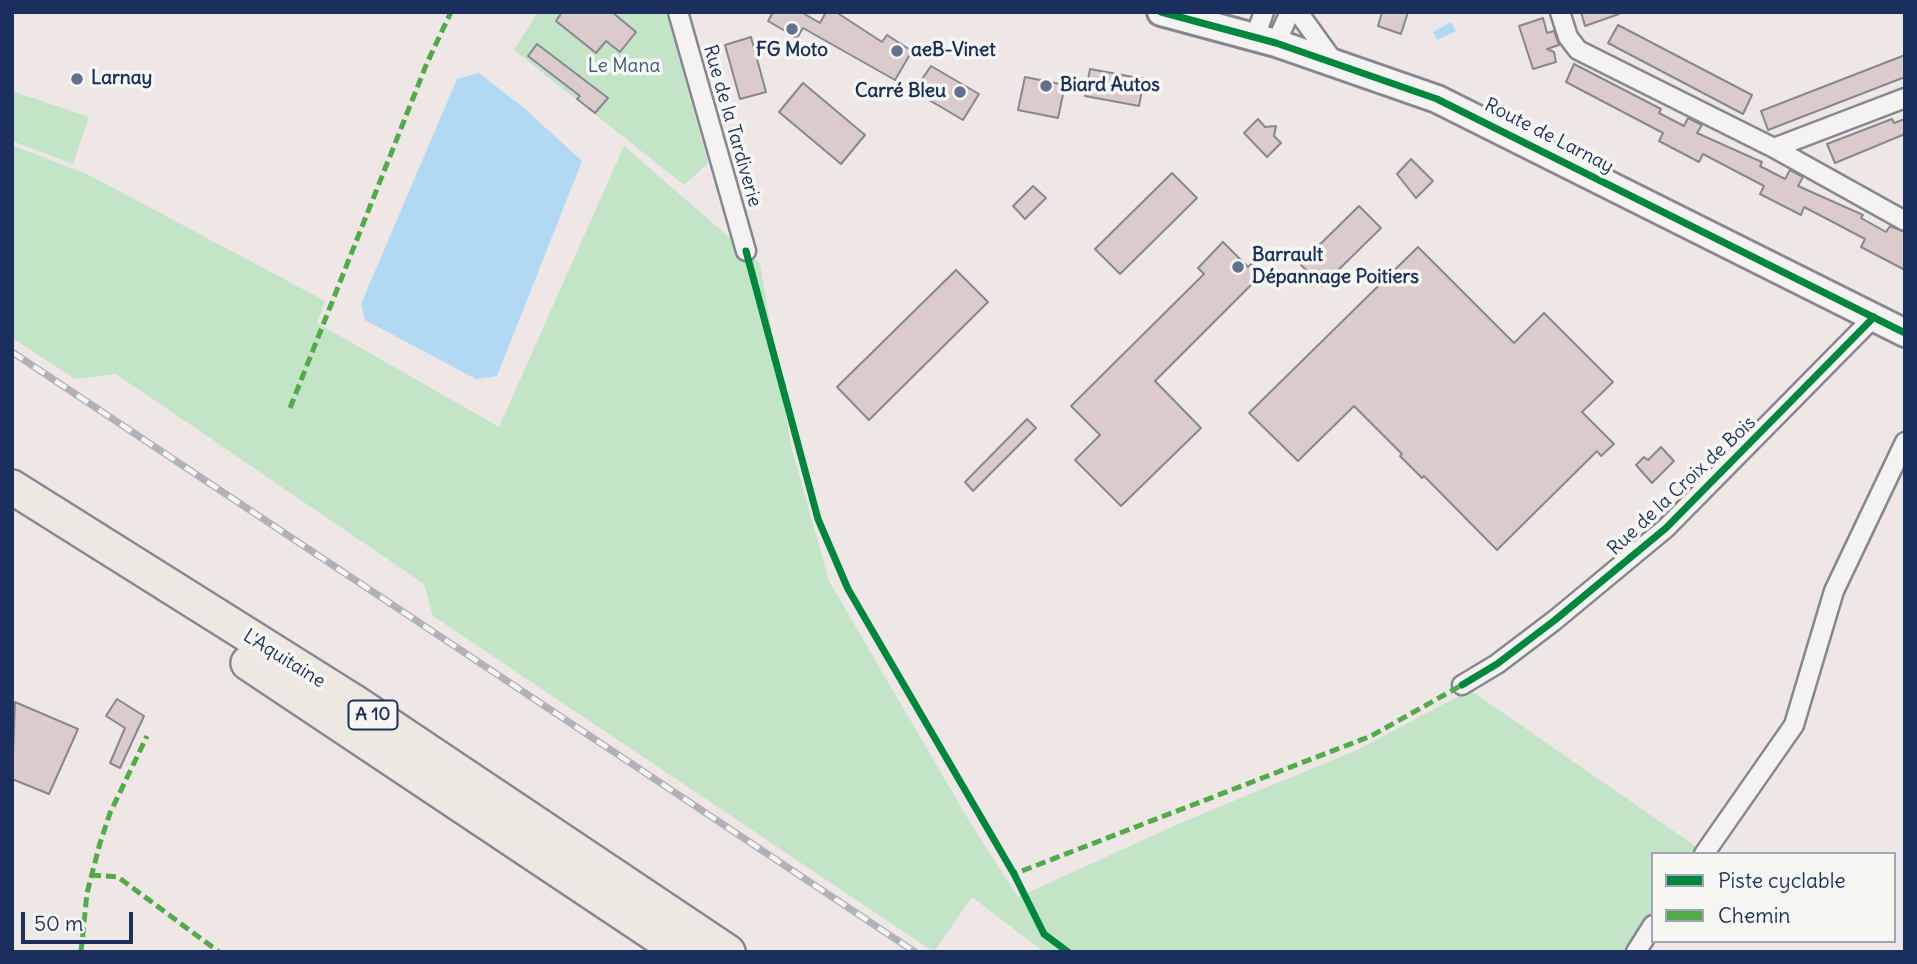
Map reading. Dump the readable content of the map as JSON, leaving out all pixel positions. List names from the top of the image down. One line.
{"streets":{"highway":["L'Aquitaine","A 10"],"street":["Rue de la Tardiverie","Route de Larnay","Rue de la Croix de Bois"]},"crossings":[["Route de Larnay","Rue de la Croix de Bois"]],"parks":["Le Mana"],"places":["FG Moto","aeB-Vinet","Larnay","Biard Autos","Carré Bleu","Barrault Dépannage Poitiers"],"legend":["Piste cyclable","Chemin"],"scale_bar":"50 m"}
